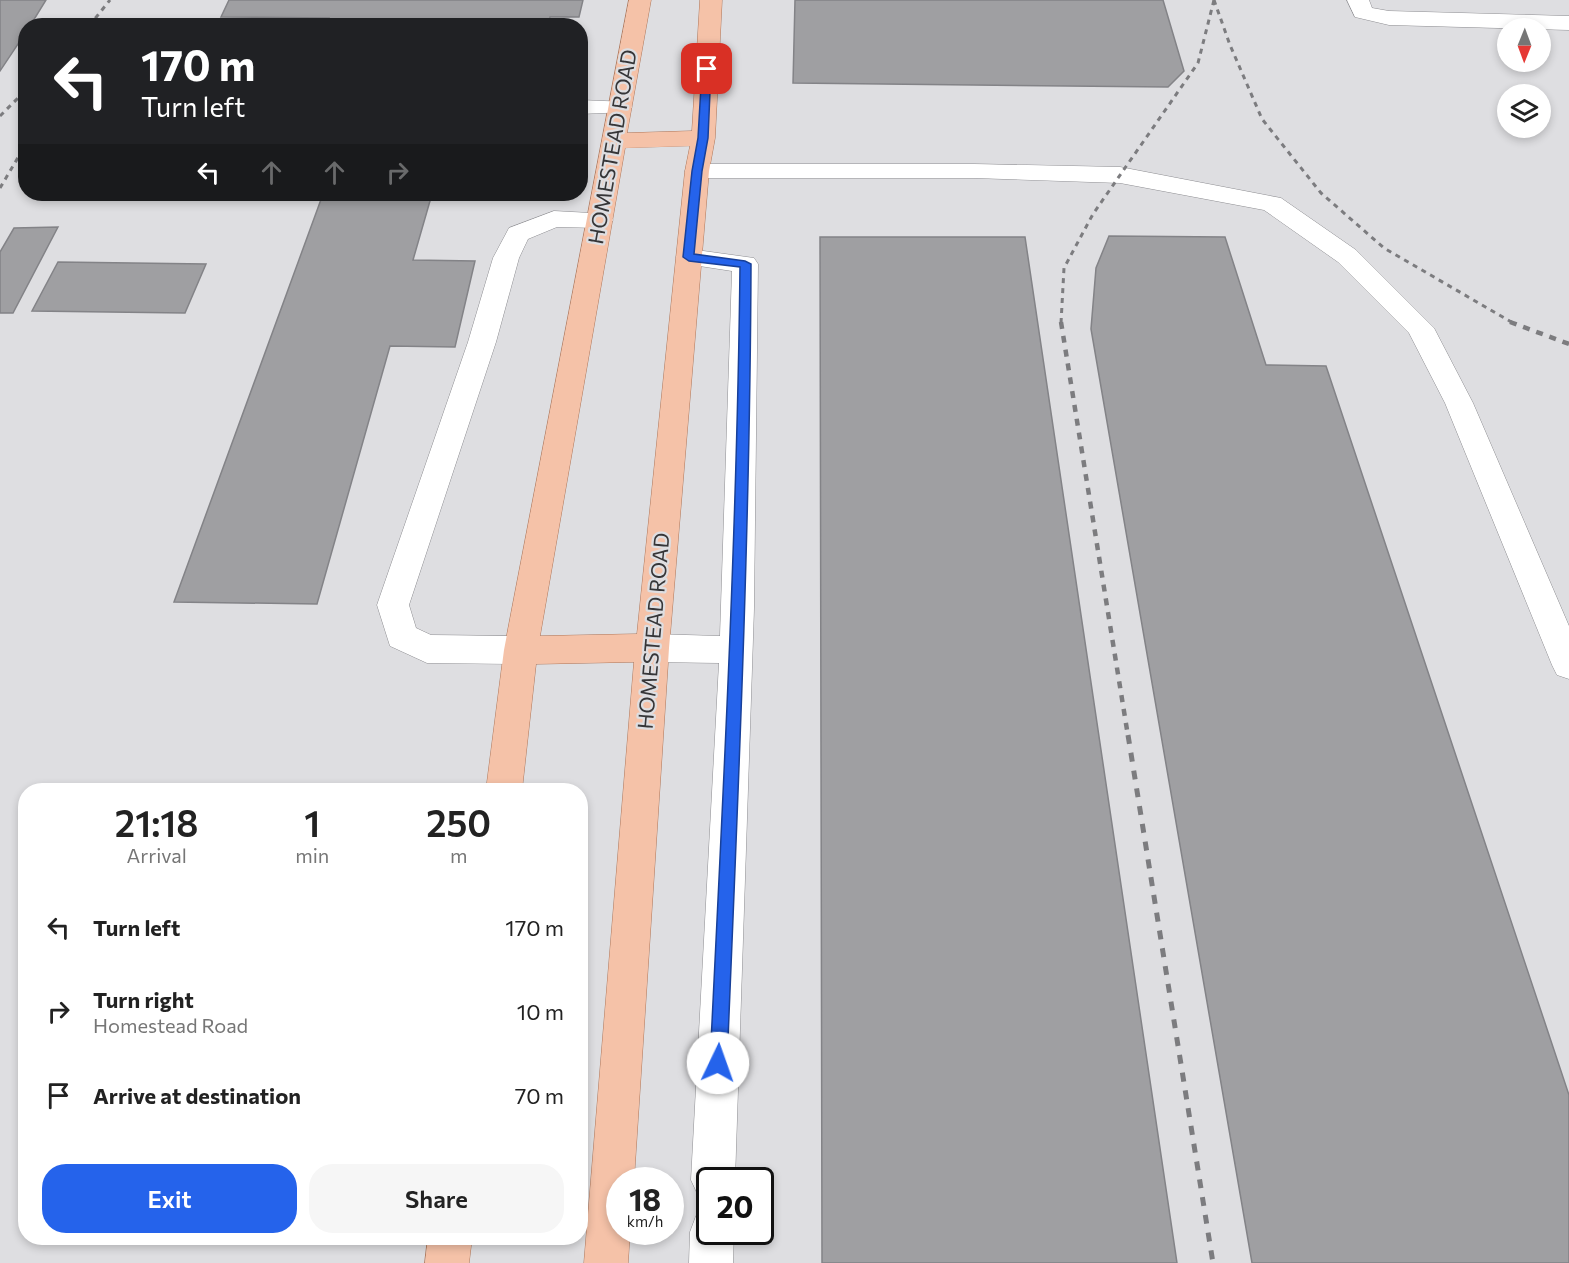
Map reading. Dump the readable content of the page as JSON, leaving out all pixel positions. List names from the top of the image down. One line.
{"streets":{"main road":["HOMESTEAD ROAD"]},"north":"bottom","page":{"turn":["170 m","Turn left"],"eta":["21:18","Arrival","1","min","250","m"],"list":[{"name":"Turn left","value":"170 m"},{"name":"Turn right","note":"Homestead Road","value":"10 m"},{"name":"Arrive at destination","value":"70 m"}],"buttons":["Exit","Share"],"speed":"18 km/h","limit":"20"}}
